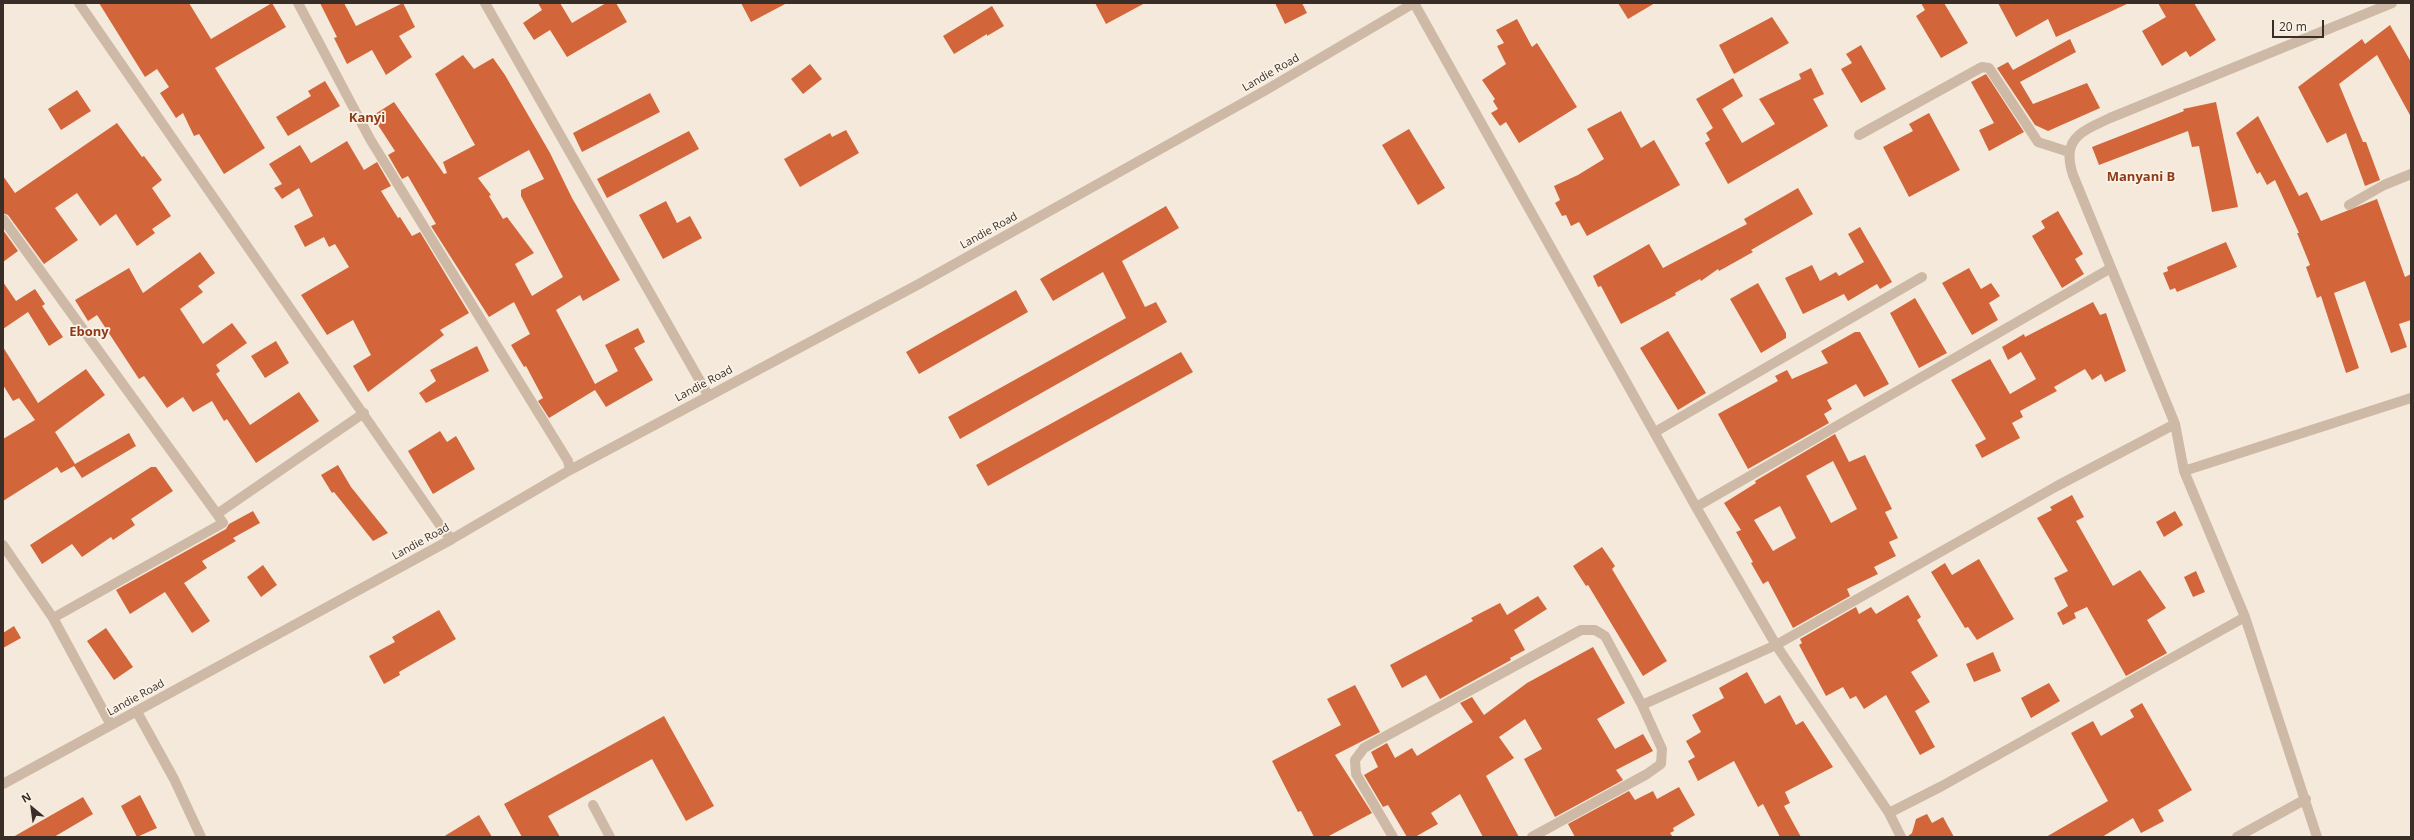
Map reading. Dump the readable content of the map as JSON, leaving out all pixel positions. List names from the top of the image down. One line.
{"streets":{"street":["Landie Road"]},"districts":["Kanyi","Manyani B","Ebony"],"scale_bar":"20 m","north":"top left"}
